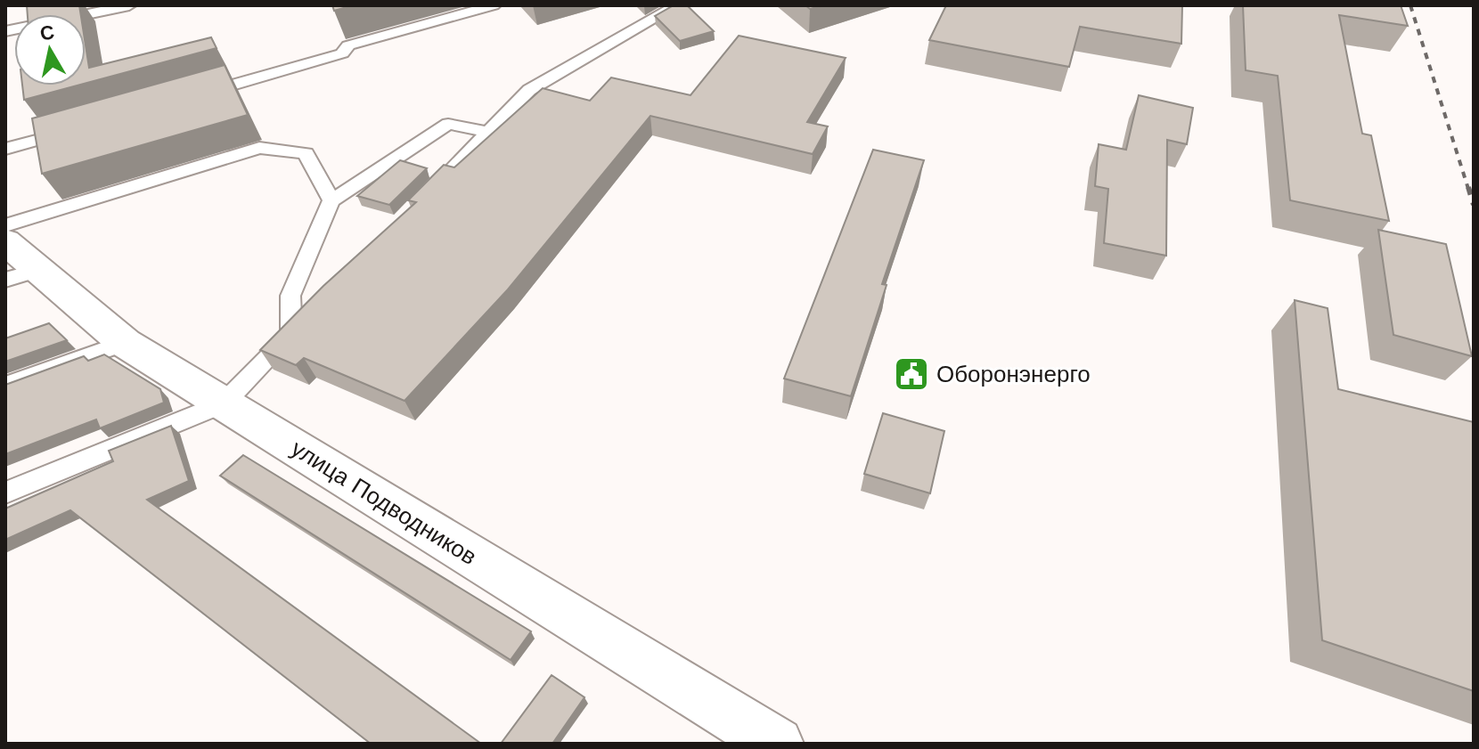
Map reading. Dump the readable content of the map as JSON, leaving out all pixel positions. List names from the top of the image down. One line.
{"streets":{"street":["улица Подводников"]},"places":{"public building":["Оборонэнерго"]},"north":"top"}
